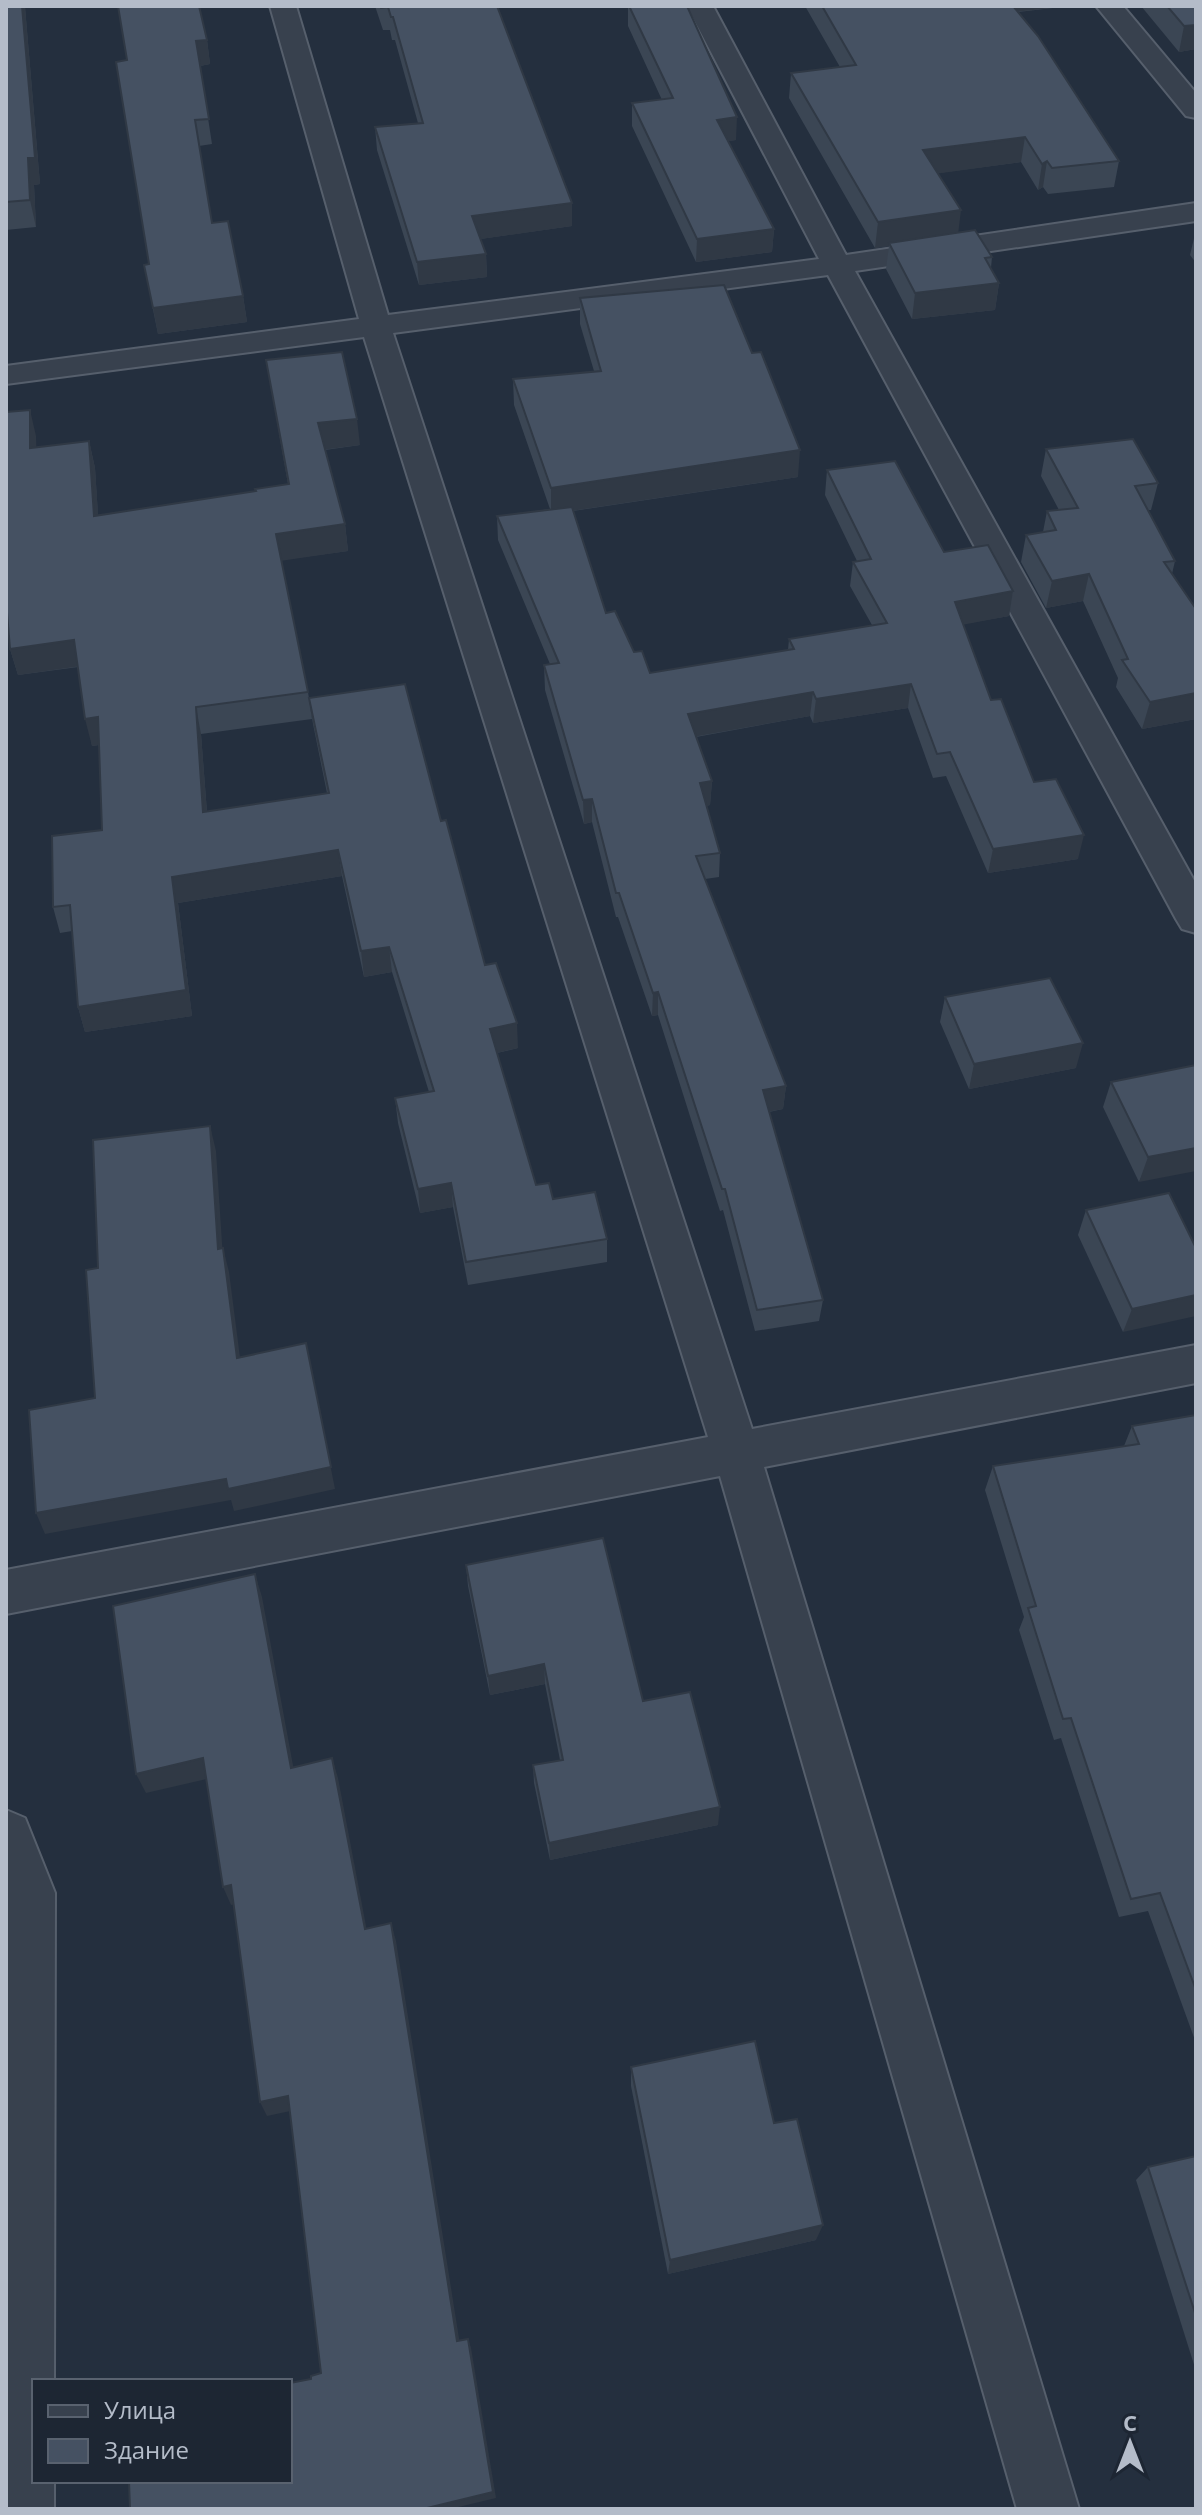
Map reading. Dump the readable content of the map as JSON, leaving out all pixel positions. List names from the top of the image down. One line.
{"legend":["Улица","Здание"],"north":"top"}
